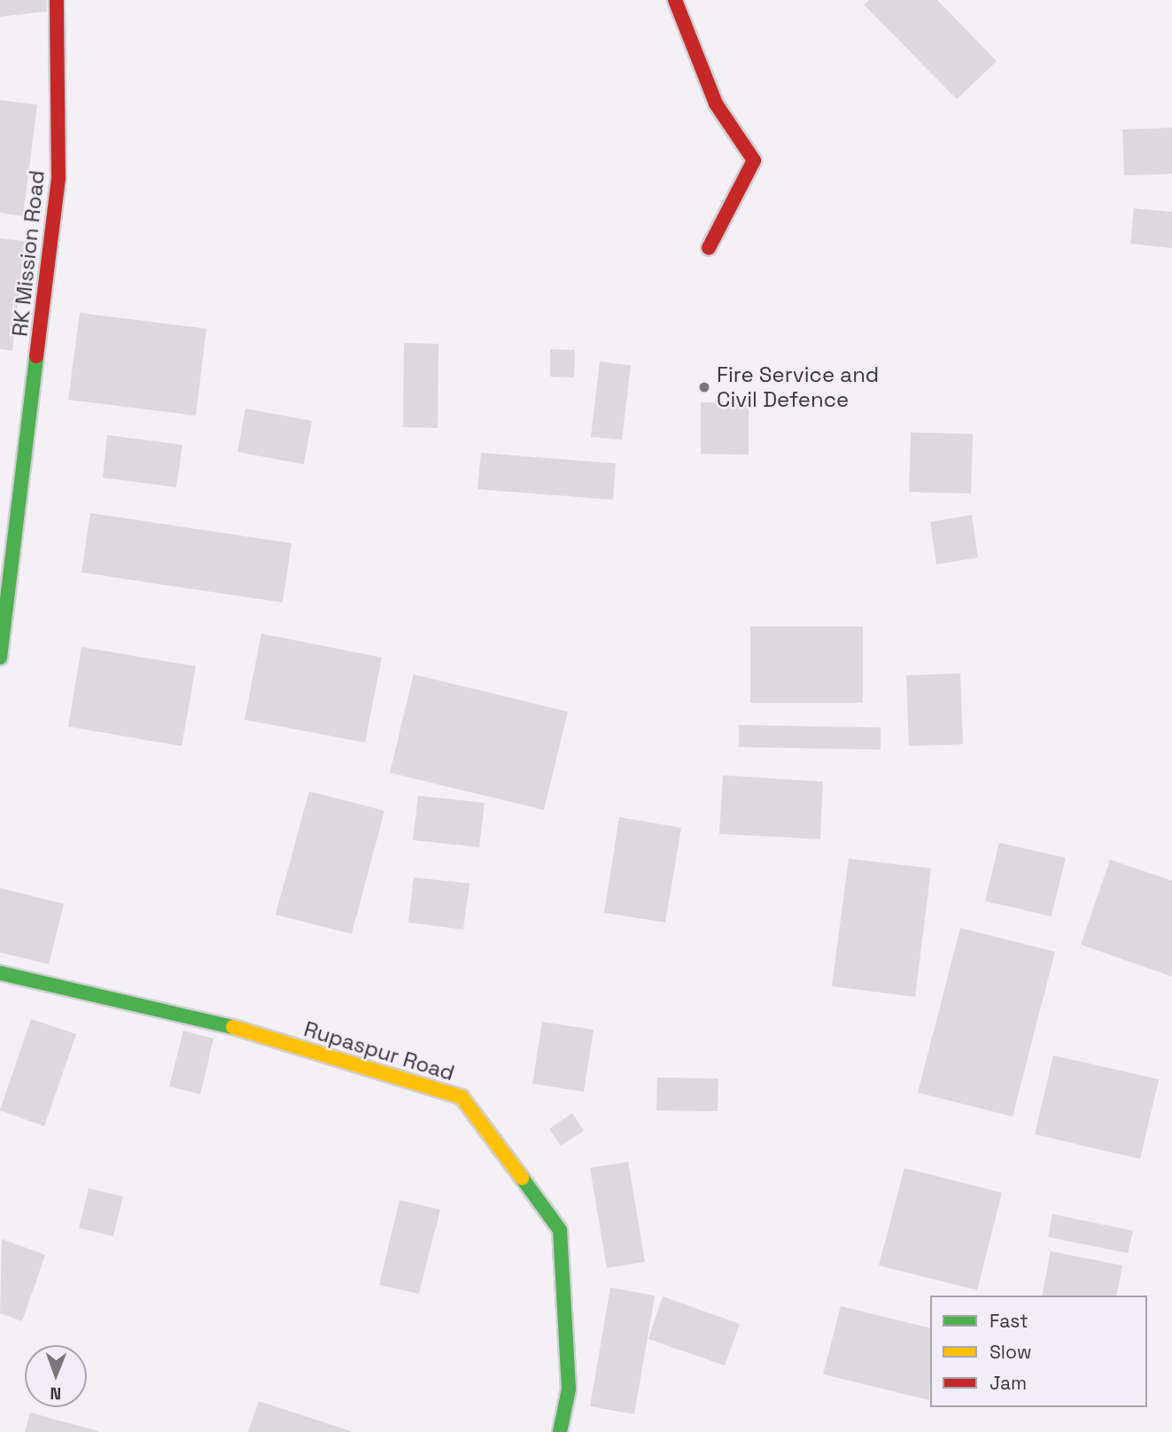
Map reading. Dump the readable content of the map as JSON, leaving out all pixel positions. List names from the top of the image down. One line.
{"streets":{"street":["RK Mission Road","Rupaspur Road"]},"places":["Fire Service and Civil Defence"],"legend":["Fast","Slow","Jam"],"north":"bottom"}
